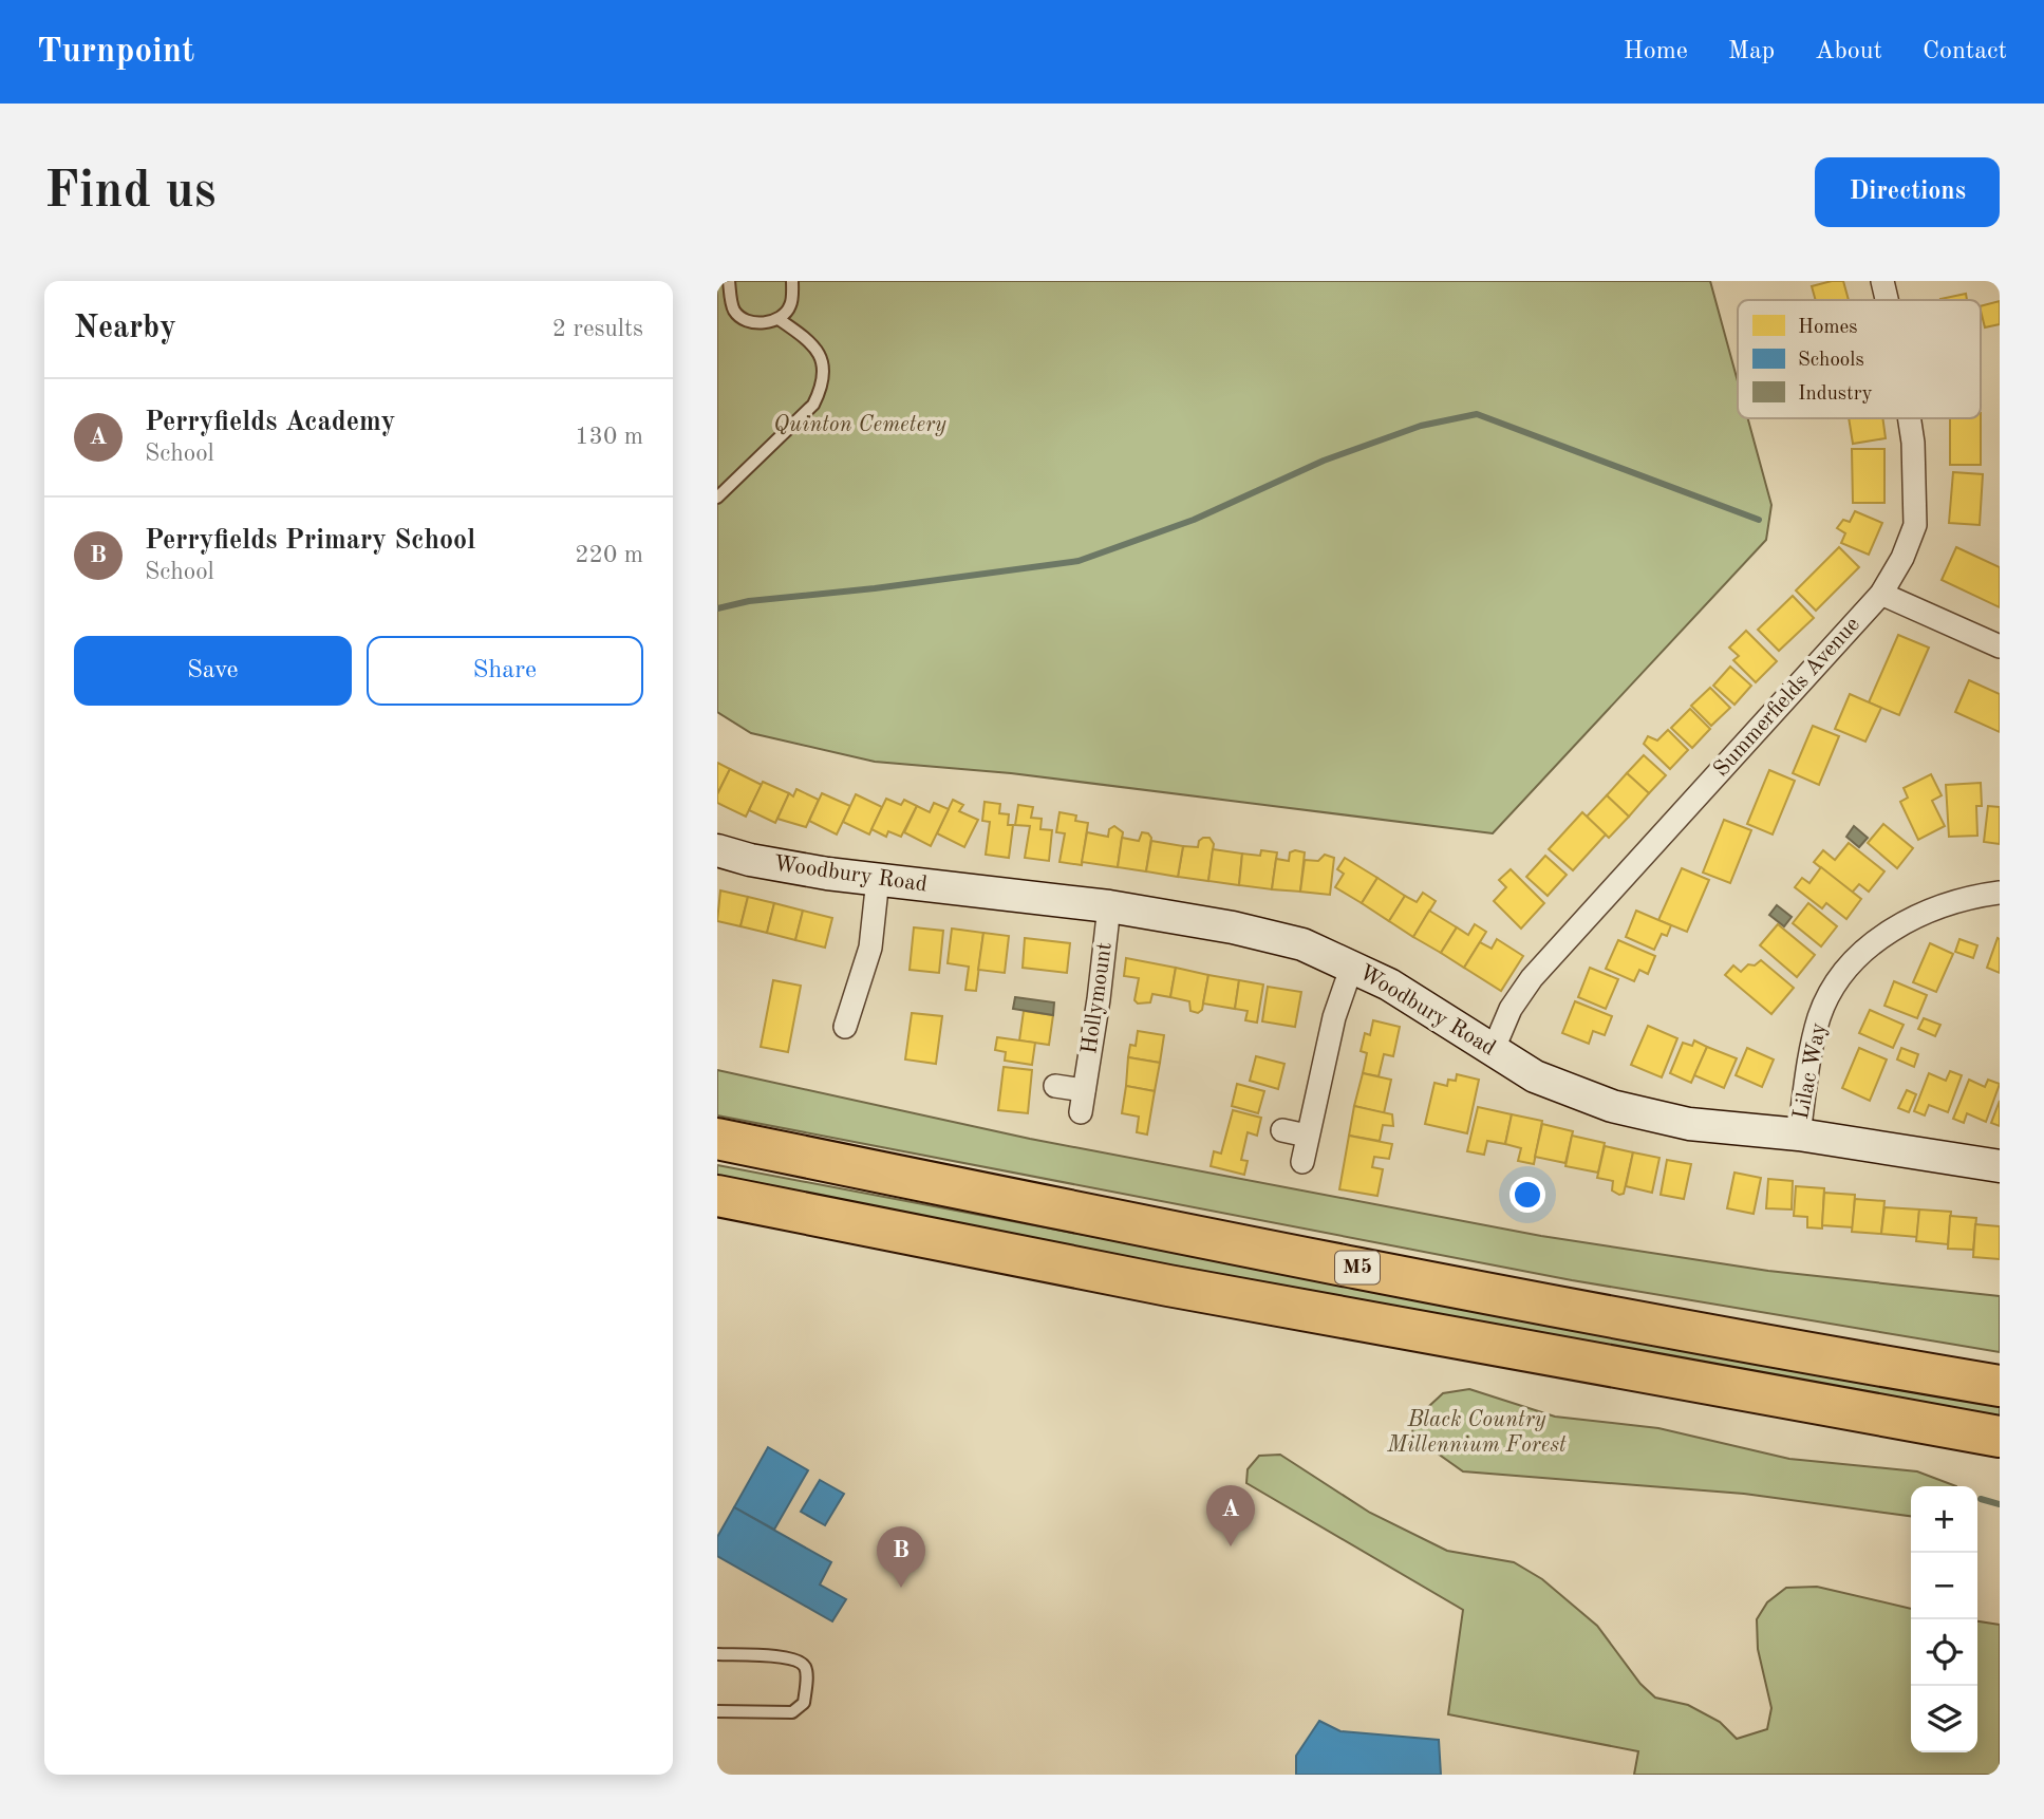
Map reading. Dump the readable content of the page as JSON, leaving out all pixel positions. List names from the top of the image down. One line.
{"streets":{"highway":["M5"],"street":["Summerfields Avenue","Woodbury Road","Hollymount","Lilac Way"]},"crossings":[["Summerfields Avenue","Woodbury Road"],["Woodbury Road","Hollymount"],["Woodbury Road","Lilac Way"]],"parks":["Quinton Cemetery","Black Country Millennium Forest"],"legend":["Homes","Schools","Industry"],"page":{"header":"Turnpoint","nav":["Home","Map","About","Contact"],"buttons":["Directions",["Save","Share"]],"title":"Find us","heading":["Nearby","2 results"],"list":[{"mark":"A","name":"Perryfields Academy","note":"School","value":"130 m"},{"mark":"B","name":"Perryfields Primary School","note":"School","value":"220 m"}],"pins":["A","B"],"map_buttons":["+","−"]}}
